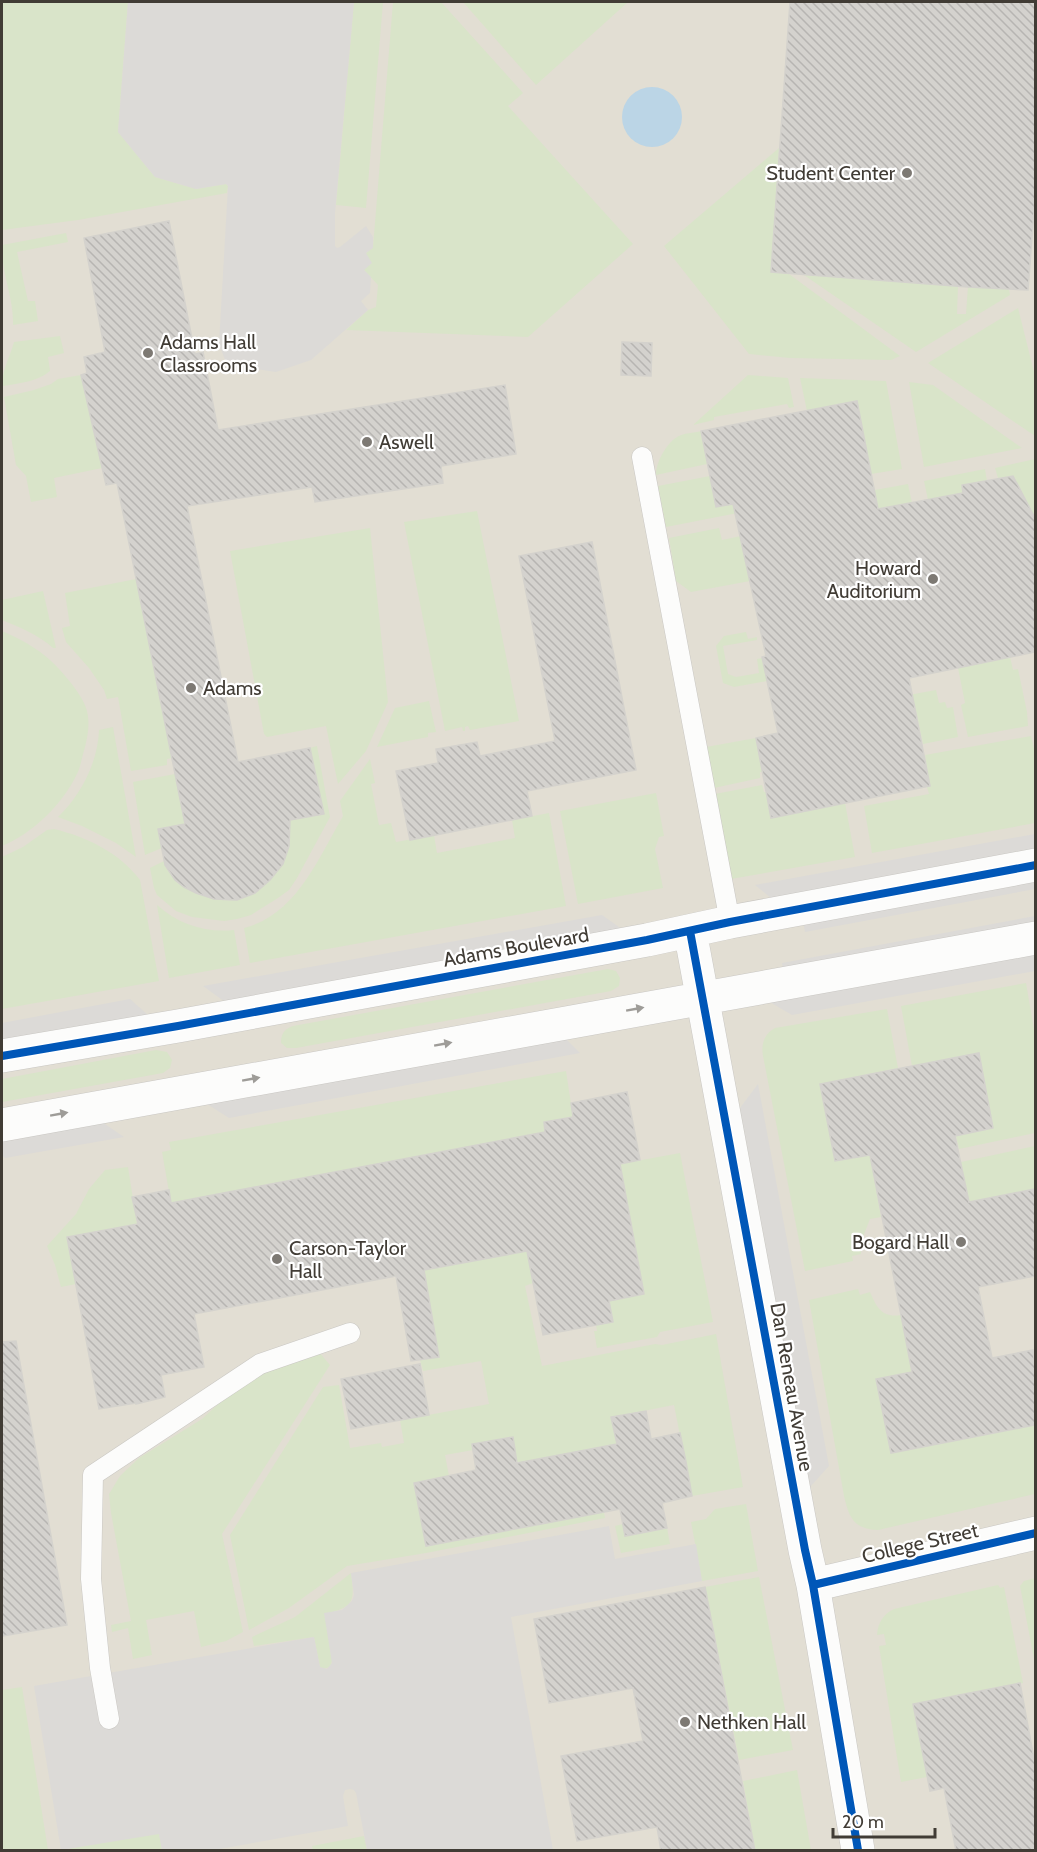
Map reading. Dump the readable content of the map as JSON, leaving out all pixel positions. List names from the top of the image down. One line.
{"streets":{"street":["Adams Boulevard","Dan Reneau Avenue","College Street"]},"crossings":[["Adams Boulevard","Dan Reneau Avenue"],["Dan Reneau Avenue","College Street"]],"places":["Student Center","Adams Hall Classrooms","Aswell","Howard Auditorium","Adams","Bogard Hall","Carson-Taylor Hall","Nethken Hall"],"scale_bar":"20 m"}
